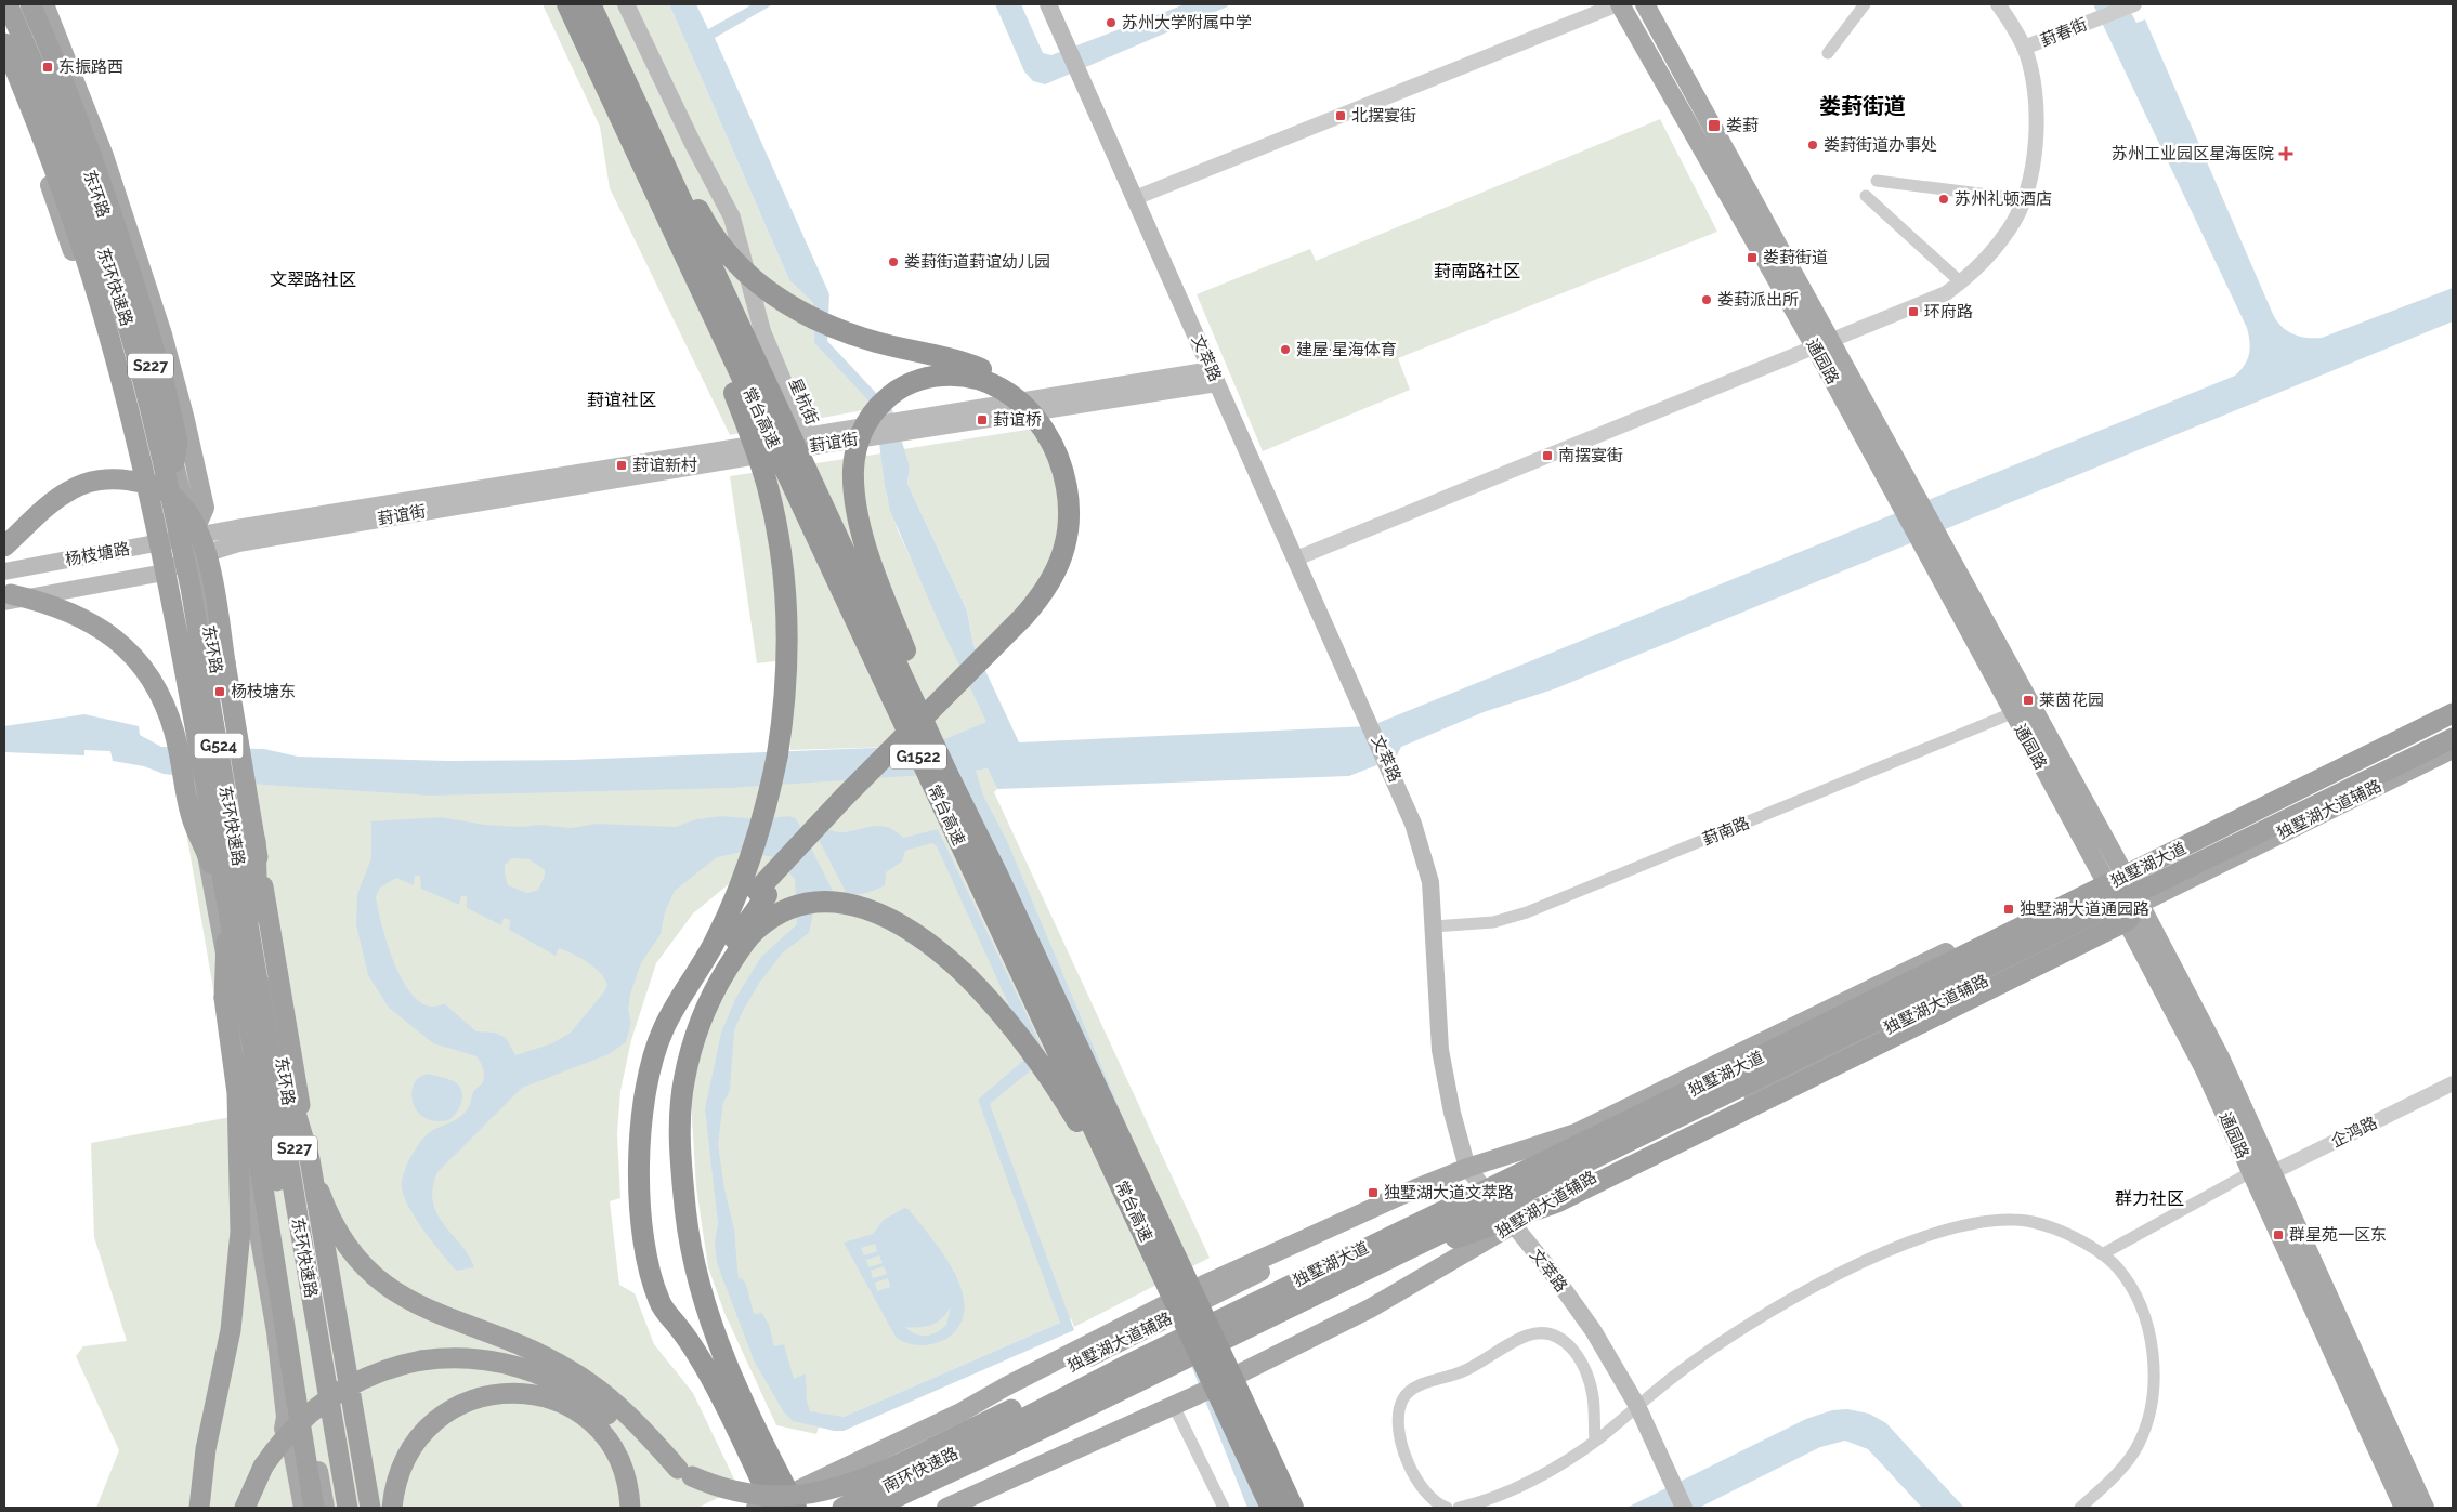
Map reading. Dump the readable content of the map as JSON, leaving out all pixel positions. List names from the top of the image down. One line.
{"streets":{"highway":["东环快速路","常台高速","G524","G1522","独墅湖大道","南环快速路"],"main road":["东环路","文萃路","通园路","S227","星杭街","葑谊街","杨枝塘路","独墅湖大道辅路"],"street":["葑春街","葑南路","企鸿路"]},"crossings":[["东环路","葑谊街"],["东环路","杨枝塘路"],["文萃路","葑谊街"],["文萃路","独墅湖大道辅路"],["文萃路","葑南路"],["通园路","独墅湖大道辅路"],["通园路","葑南路"],["通园路","企鸿路"],["S227","杨枝塘路"],["星杭街","葑谊街"],["葑谊街","杨枝塘路"],["独墅湖大道","南环快速路"]],"districts":["娄葑街道","葑南路社区","文翠路社区","葑谊社区","群力社区"],"places":{"other":["苏州大学附属中学","娄葑街道办事处","苏州礼顿酒店","娄葑街道葑谊幼儿园","娄葑派出所","建屋·星海体育"],"transit":["东振路西","北摆宴街","娄葑","娄葑街道","环府路","葑谊桥","南摆宴街","葑谊新村","杨枝塘东","莱茵花园","独墅湖大道通园路","独墅湖大道文萃路","群星苑一区东"],"health":["苏州工业园区星海医院"]}}
